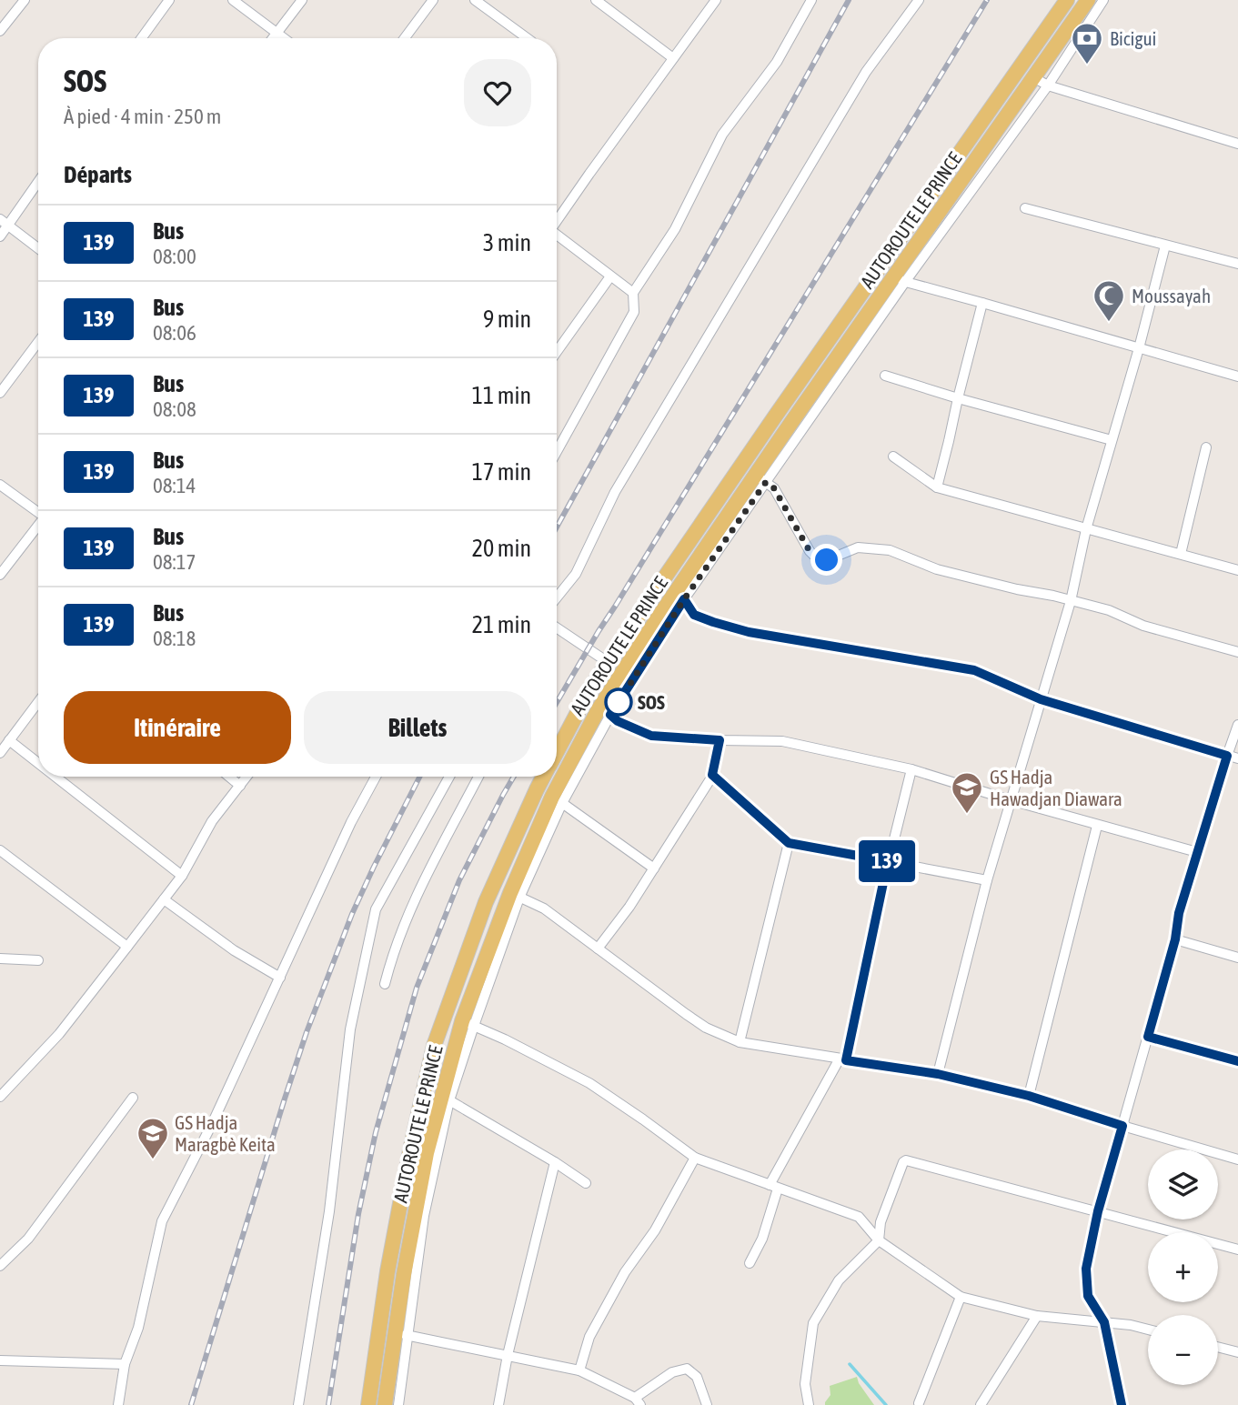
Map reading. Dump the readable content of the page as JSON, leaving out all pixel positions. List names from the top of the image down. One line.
{"streets":{"main road":["AUTOROUTE LE PRINCE"]},"places":{"bank":["Bicigui"],"mosque":["Moussayah"],"other":["SOS"],"school or university":["GS Hadja Hawadjan Diawara","GS Hadja Maragbè Keita"]},"lines":["bus line 139"],"page":{"on_map":"139","heading":[["SOS","À pied · 4 min · 250 m"],"Départs"],"list":[{"mark":"139","name":"Bus","note":"08:00","value":"3 min"},{"mark":"139","name":"Bus","note":"08:06","value":"9 min"},{"mark":"139","name":"Bus","note":"08:08","value":"11 min"},{"mark":"139","name":"Bus","note":"08:14","value":"17 min"},{"mark":"139","name":"Bus","note":"08:17","value":"20 min"},{"mark":"139","name":"Bus","note":"08:18","value":"21 min"}],"buttons":["Itinéraire","Billets"],"map_buttons":["+","−"]}}
